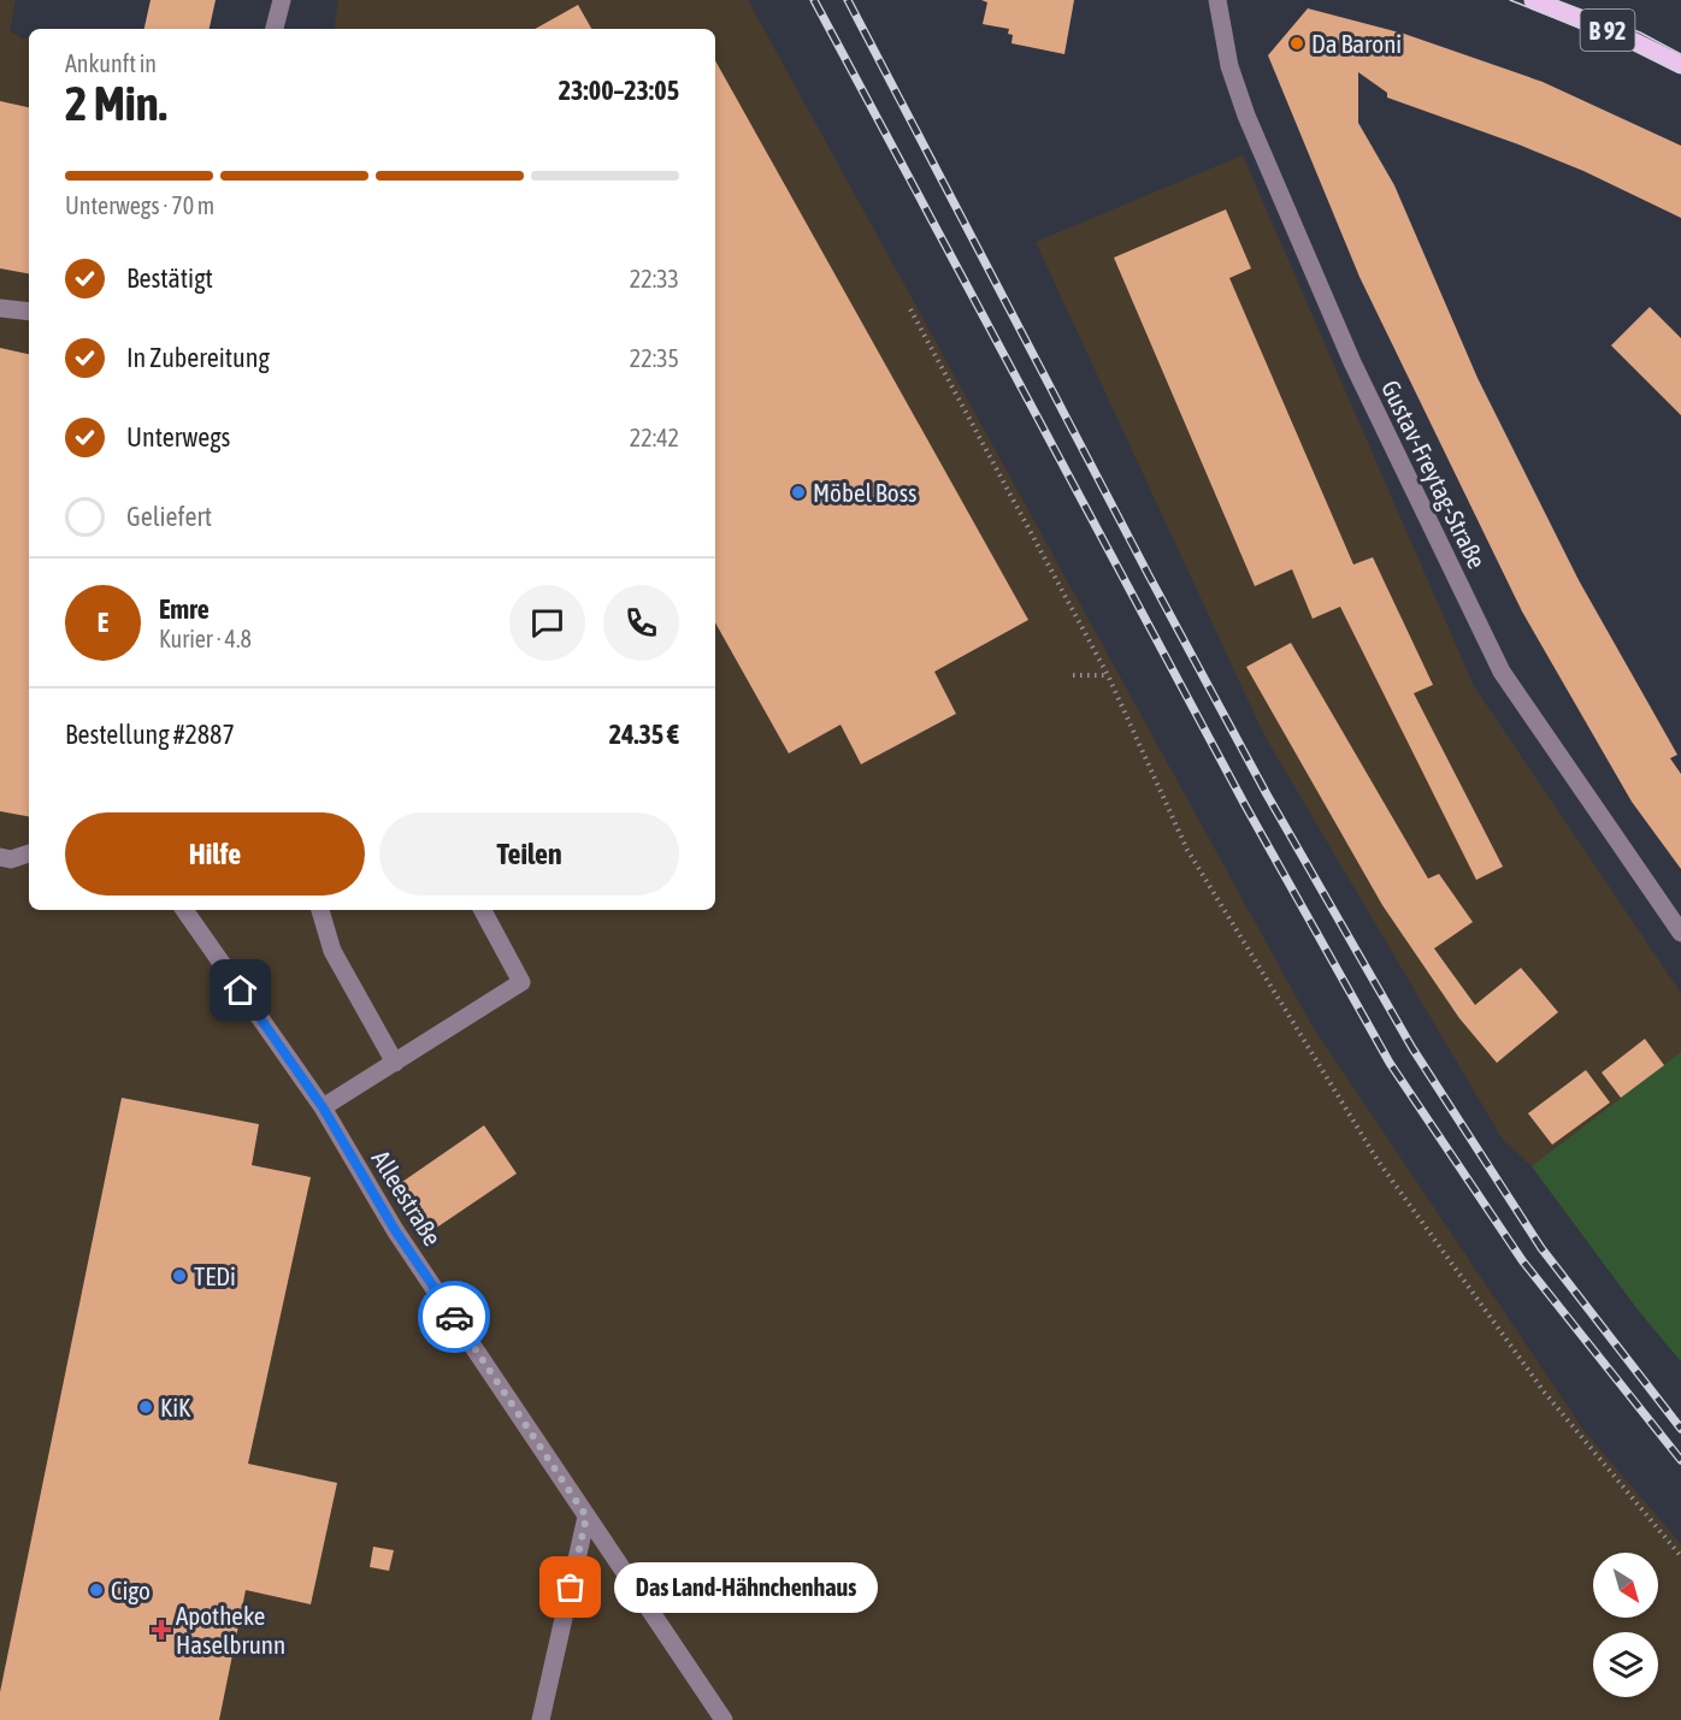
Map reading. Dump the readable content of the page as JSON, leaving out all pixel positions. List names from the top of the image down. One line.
{"streets":{"main road":["B 92"],"street":["Gustav-Freytag-Straße","Alleestraße"]},"places":{"other":["Da Baroni","Möbel Boss","TEDi","KiK","Das Land-Hähnchenhaus","Cigo"],"health":["Apotheke Haselbrunn"]},"north":"bottom right","page":{"heading":["2 Min.","Ankunft in","23:00–23:05"],"panel":["Emre","Kurier · 4.8","Bestellung #2887","24.35 €"],"bar":"Unterwegs · 70 m","list":[["Bestätigt","22:33"],["In Zubereitung","22:35"],["Unterwegs","22:42"],"Geliefert"],"round":"E","buttons":["Hilfe","Teilen"],"bubble":"Das Land-Hähnchenhaus"}}
